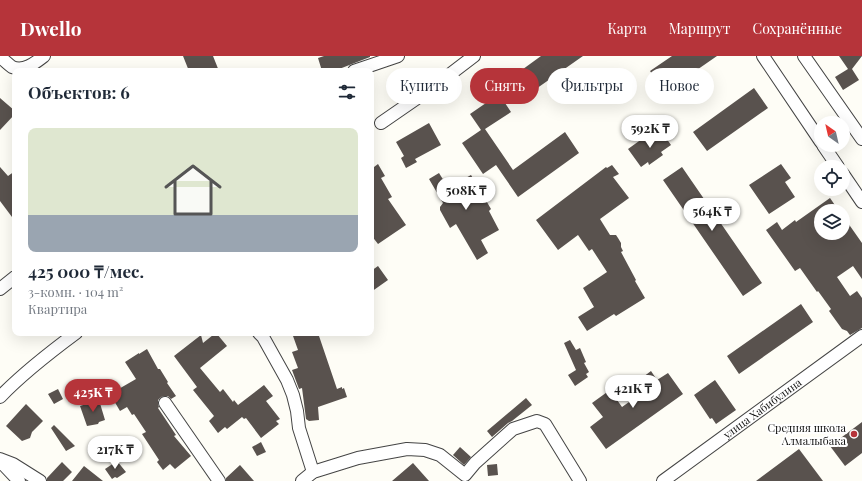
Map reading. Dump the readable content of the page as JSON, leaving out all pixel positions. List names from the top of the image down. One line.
{"streets":{"street":["улица Хабибулина"]},"places":["Средняя школа Алмалыбака"],"north":"top left","page":{"header":"Dwello","nav":["Карта","Маршрут","Сохранённые"],"chip":["Купить","Снять","Фильтры","Новое"],"heading":"Объектов: 6","price":["592K ₸","508K ₸","564K ₸","421K ₸","425K ₸","217K ₸"],"list":[{"name":"425 000 ₸/мес.","note":"3-комн. · 104 m² · Квартира"}]}}
